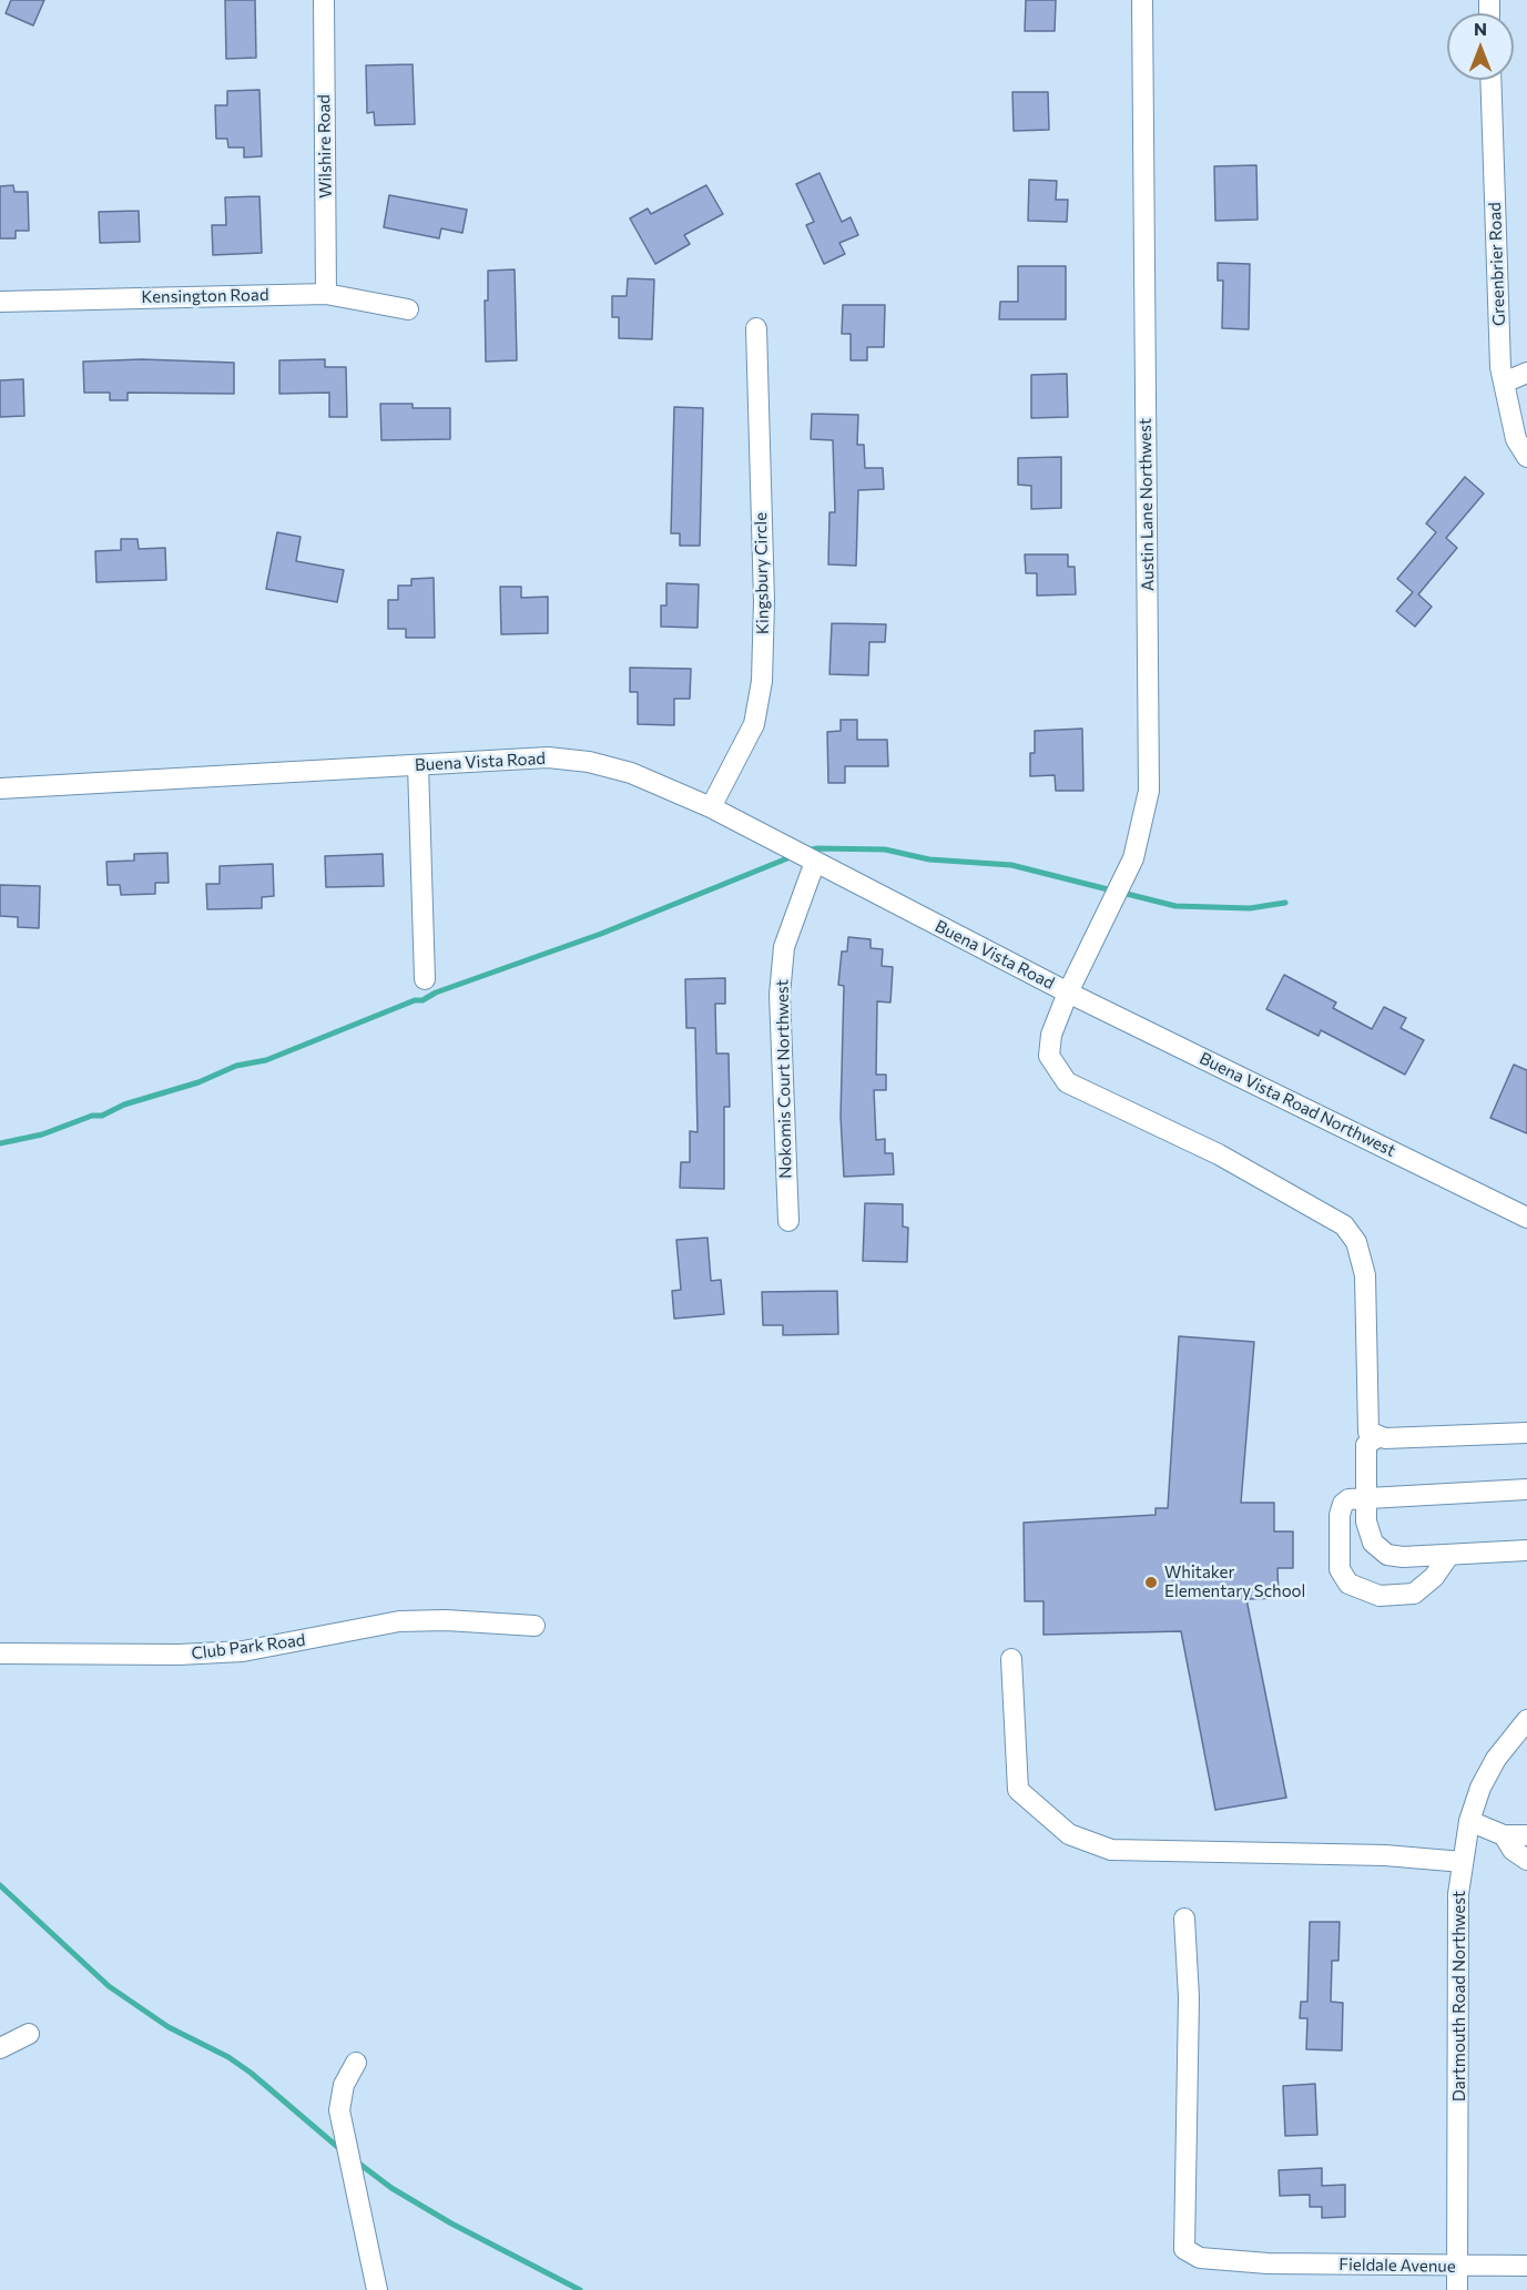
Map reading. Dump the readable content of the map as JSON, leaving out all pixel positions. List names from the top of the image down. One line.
{"streets":{"street":["Wilshire Road","Greenbrier Road","Kensington Road","Austin Lane Northwest","Kingsbury Circle","Buena Vista Road","Nokomis Court Northwest","Buena Vista Road Northwest","Club Park Road","Dartmouth Road Northwest","Fieldale Avenue"]},"crossings":[["Wilshire Road","Kensington Road"],["Austin Lane Northwest","Buena Vista Road"],["Austin Lane Northwest","Buena Vista Road Northwest"],["Kingsbury Circle","Buena Vista Road"],["Buena Vista Road","Nokomis Court Northwest"],["Buena Vista Road","Buena Vista Road Northwest"],["Dartmouth Road Northwest","Fieldale Avenue"]],"places":["Whitaker Elementary School"],"north":"top"}
